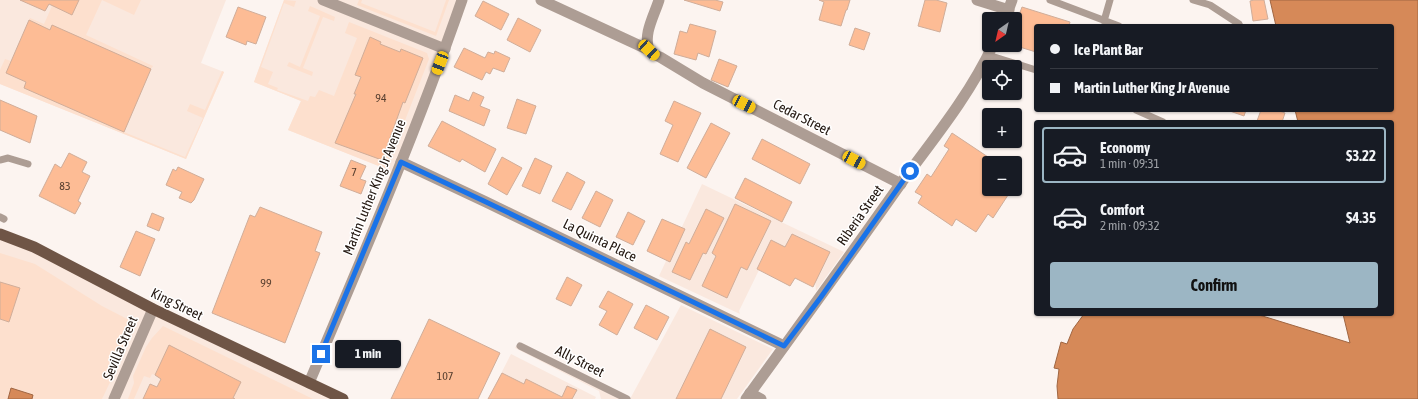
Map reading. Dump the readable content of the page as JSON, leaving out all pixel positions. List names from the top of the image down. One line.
{"streets":{"main road":["King Street"],"street":["Cedar Street","Martin Luther King Jr Avenue","Riberia Street","La Quinta Place","Sevilla Street"],"lane":["Ally Street"]},"crossings":[["Cedar Street","Riberia Street"],["Martin Luther King Jr Avenue","La Quinta Place"],["Martin Luther King Jr Avenue","King Street"],["Riberia Street","La Quinta Place"],["King Street","Sevilla Street"]],"house_numbers":["94","7","83","99","107"],"north":"bottom left","page":{"map_buttons":["+","−"],"banner":["Ice Plant Bar","Martin Luther King Jr Avenue"],"list":[{"name":"Economy","note":"1 min · 09:31","value":"$3.22"},{"name":"Comfort","note":"2 min · 09:32","value":"$4.35"}],"buttons":"Confirm","bubble":"1 min"}}
